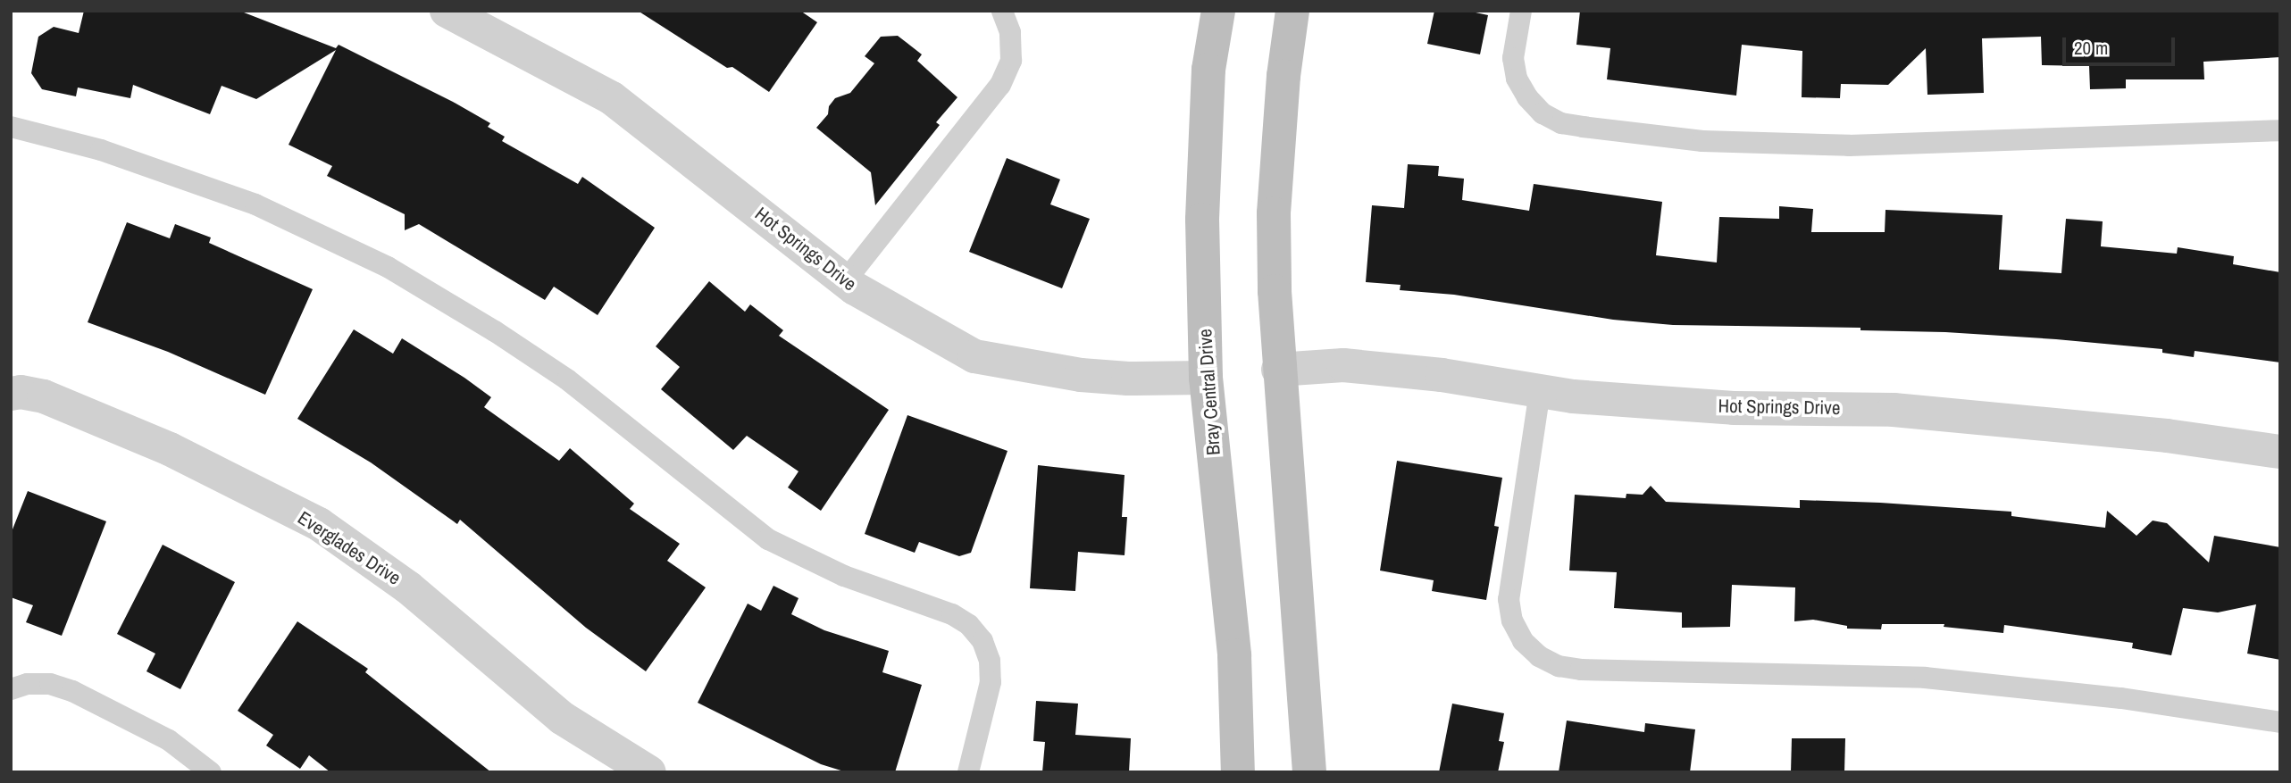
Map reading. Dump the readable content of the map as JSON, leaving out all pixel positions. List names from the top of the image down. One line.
{"streets":{"street":["Hot Springs Drive","Bray Central Drive","Everglades Drive"]},"crossings":[["Hot Springs Drive","Bray Central Drive"]],"scale_bar":"20 m"}
